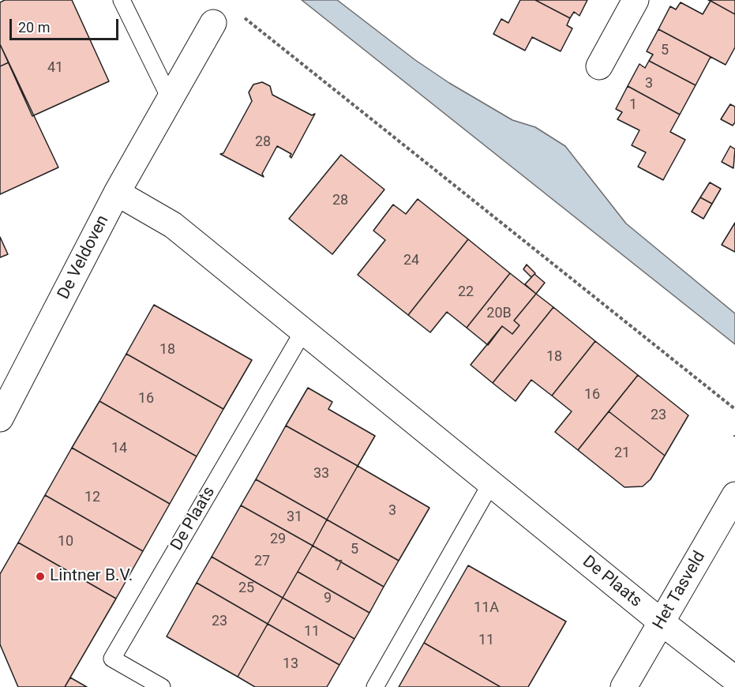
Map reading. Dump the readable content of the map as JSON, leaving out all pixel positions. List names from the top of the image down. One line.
{"streets":{"street":["De Veldoven","De Plaats","Het Tasveld"]},"crossings":[["De Veldoven","De Plaats"],["De Plaats","Het Tasveld"]],"places":["Lintner B.V."],"house_numbers":["5","41","3","1","28","28","24","22","20B","18","18","16","16","23","14","21","33","12","3","31","29","10","5","27","7","25","9","11A","23","11","11","13"],"scale_bar":"20 m"}
